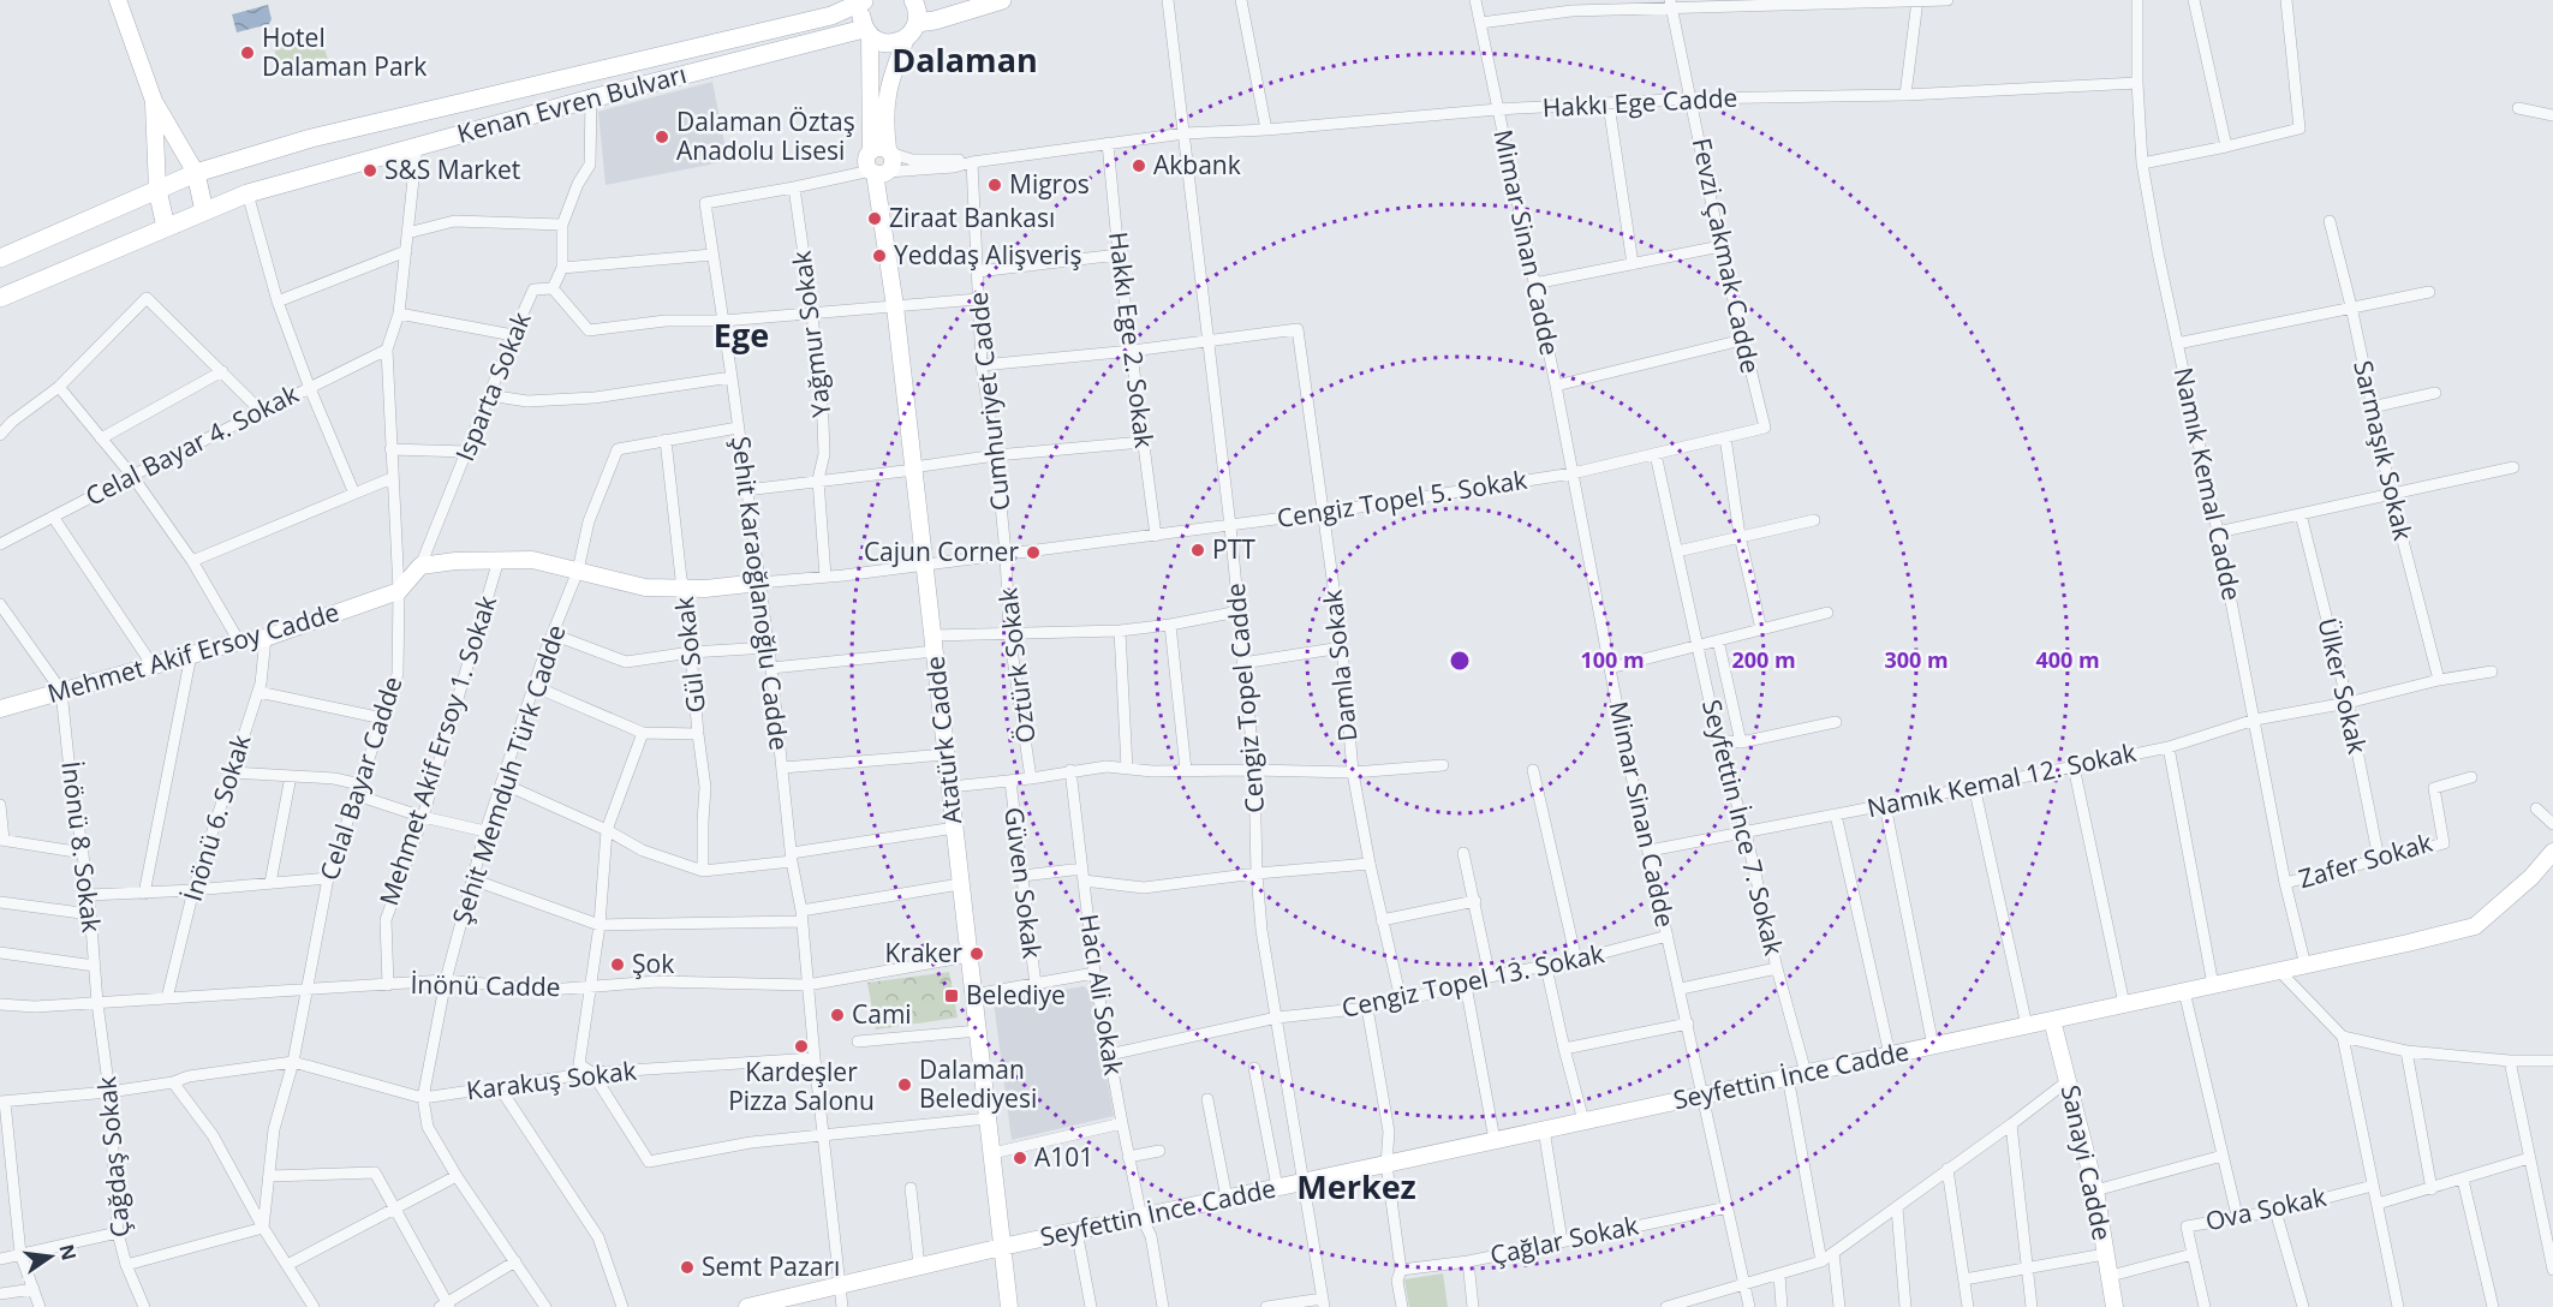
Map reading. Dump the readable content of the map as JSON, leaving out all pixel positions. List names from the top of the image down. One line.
{"streets":{"main road":["Kenan Evren Bulvarı","Mehmet Akif Ersoy Cadde","Atatürk Cadde","Seyfettin İnce Cadde","Sanayi Cadde"],"street":["Hakkı Ege Cadde","Mimar Sinan Cadde","Fevzi Çakmak Cadde","Yağmur Sokak","Hakkı Ege 2. Sokak","Isparta Sokak","Cumhuriyet Cadde","Celal Bayar 4. Sokak","Sarmaşık Sokak","Namık Kemal Cadde","Cengiz Topel 5. Sokak","Şehit Karaoğlanoğlu Cadde","Gül Sokak","Öztürk Sokak","Damla Sokak","Ülker Sokak","Cengiz Topel Cadde","Mehmet Akif Ersoy 1. Sokak","Şehit Memduh Türk Cadde","Celal Bayar Cadde","Namık Kemal 12. Sokak","İnönü 6. Sokak","Seyfettin İnce 7. Sokak","İnönü 8. Sokak","Zafer Sokak","Güven Sokak","Cengiz Topel 13. Sokak","İnönü Cadde","Hacı Ali Sokak","Karakuş Sokak","Çağdaş Sokak","Ova Sokak","Çağlar Sokak"]},"crossings":[["Hakkı Ege Cadde","Mimar Sinan Cadde"],["Hakkı Ege Cadde","Fevzi Çakmak Cadde"],["Hakkı Ege Cadde","Yağmur Sokak"],["Hakkı Ege Cadde","Hakkı Ege 2. Sokak"],["Hakkı Ege Cadde","Cumhuriyet Cadde"],["Hakkı Ege Cadde","Namık Kemal Cadde"],["Hakkı Ege Cadde","Şehit Karaoğlanoğlu Cadde"],["Hakkı Ege Cadde","Cengiz Topel Cadde"],["Hakkı Ege Cadde","Atatürk Cadde"],["Kenan Evren Bulvarı","Isparta Sokak"],["Kenan Evren Bulvarı","Celal Bayar Cadde"],["Mimar Sinan Cadde","Cengiz Topel 5. Sokak"],["Mimar Sinan Cadde","Namık Kemal 12. Sokak"],["Mimar Sinan Cadde","Cengiz Topel 13. Sokak"],["Mimar Sinan Cadde","Seyfettin İnce Cadde"],["Mimar Sinan Cadde","Çağlar Sokak"],["Fevzi Çakmak Cadde","Cengiz Topel 5. Sokak"],["Yağmur Sokak","Cengiz Topel 5. Sokak"],["Hakkı Ege 2. Sokak","Cengiz Topel 5. Sokak"],["Cumhuriyet Cadde","Cengiz Topel 5. Sokak"],["Cumhuriyet Cadde","Öztürk Sokak"],["Celal Bayar 4. Sokak","Celal Bayar Cadde"],["Sarmaşık Sokak","Namık Kemal 12. Sokak"],["Namık Kemal Cadde","Namık Kemal 12. Sokak"],["Namık Kemal Cadde","Zafer Sokak"],["Namık Kemal Cadde","Seyfettin İnce Cadde"],["Cengiz Topel 5. Sokak","Şehit Karaoğlanoğlu Cadde"],["Cengiz Topel 5. Sokak","Öztürk Sokak"],["Cengiz Topel 5. Sokak","Damla Sokak"],["Cengiz Topel 5. Sokak","Cengiz Topel Cadde"],["Cengiz Topel 5. Sokak","Atatürk Cadde"],["Cengiz Topel 5. Sokak","Seyfettin İnce 7. Sokak"],["Şehit Karaoğlanoğlu Cadde","İnönü Cadde"],["Şehit Karaoğlanoğlu Cadde","Seyfettin İnce Cadde"],["Şehit Karaoğlanoğlu Cadde","Karakuş Sokak"],["Mehmet Akif Ersoy Cadde","Celal Bayar Cadde"],["Mehmet Akif Ersoy Cadde","İnönü 6. Sokak"],["Mehmet Akif Ersoy Cadde","İnönü 8. Sokak"],["Gül Sokak","Şehit Memduh Türk Cadde"],["Damla Sokak","Cengiz Topel Cadde"],["Damla Sokak","Cengiz Topel 13. Sokak"],["Ülker Sokak","Namık Kemal 12. Sokak"],["Ülker Sokak","Zafer Sokak"],["Cengiz Topel Cadde","Cengiz Topel 13. Sokak"],["Cengiz Topel Cadde","Seyfettin İnce Cadde"],["Atatürk Cadde","İnönü Cadde"],["Atatürk Cadde","Seyfettin İnce Cadde"],["Mehmet Akif Ersoy 1. Sokak","İnönü Cadde"],["Şehit Memduh Türk Cadde","İnönü Cadde"],["Şehit Memduh Türk Cadde","Karakuş Sokak"],["Celal Bayar Cadde","İnönü Cadde"],["Celal Bayar Cadde","Karakuş Sokak"],["Namık Kemal 12. Sokak","Seyfettin İnce 7. Sokak"],["İnönü 6. Sokak","İnönü Cadde"],["Seyfettin İnce 7. Sokak","Seyfettin İnce Cadde"],["İnönü 8. Sokak","İnönü Cadde"],["İnönü 8. Sokak","Çağdaş Sokak"],["Cengiz Topel 13. Sokak","Hacı Ali Sokak"],["İnönü Cadde","Çağdaş Sokak"],["Hacı Ali Sokak","Seyfettin İnce Cadde"],["Seyfettin İnce Cadde","Sanayi Cadde"]],"districts":["Dalaman","Ege","Merkez"],"places":{"other":["Hotel Dalaman Park","Dalaman Öztaş Anadolu Lisesi","Akbank","S&S Market","Migros","Ziraat Bankası","Yeddaş Alişveriş","PTT","Cajun Corner","Kraker","Şok","Cami","Kardeşler Pizza Salonu","Dalaman Belediyesi","A101","Semt Pazarı"],"transit":["Belediye"]},"north":"right","rings":["100 m","200 m","300 m","400 m"]}
